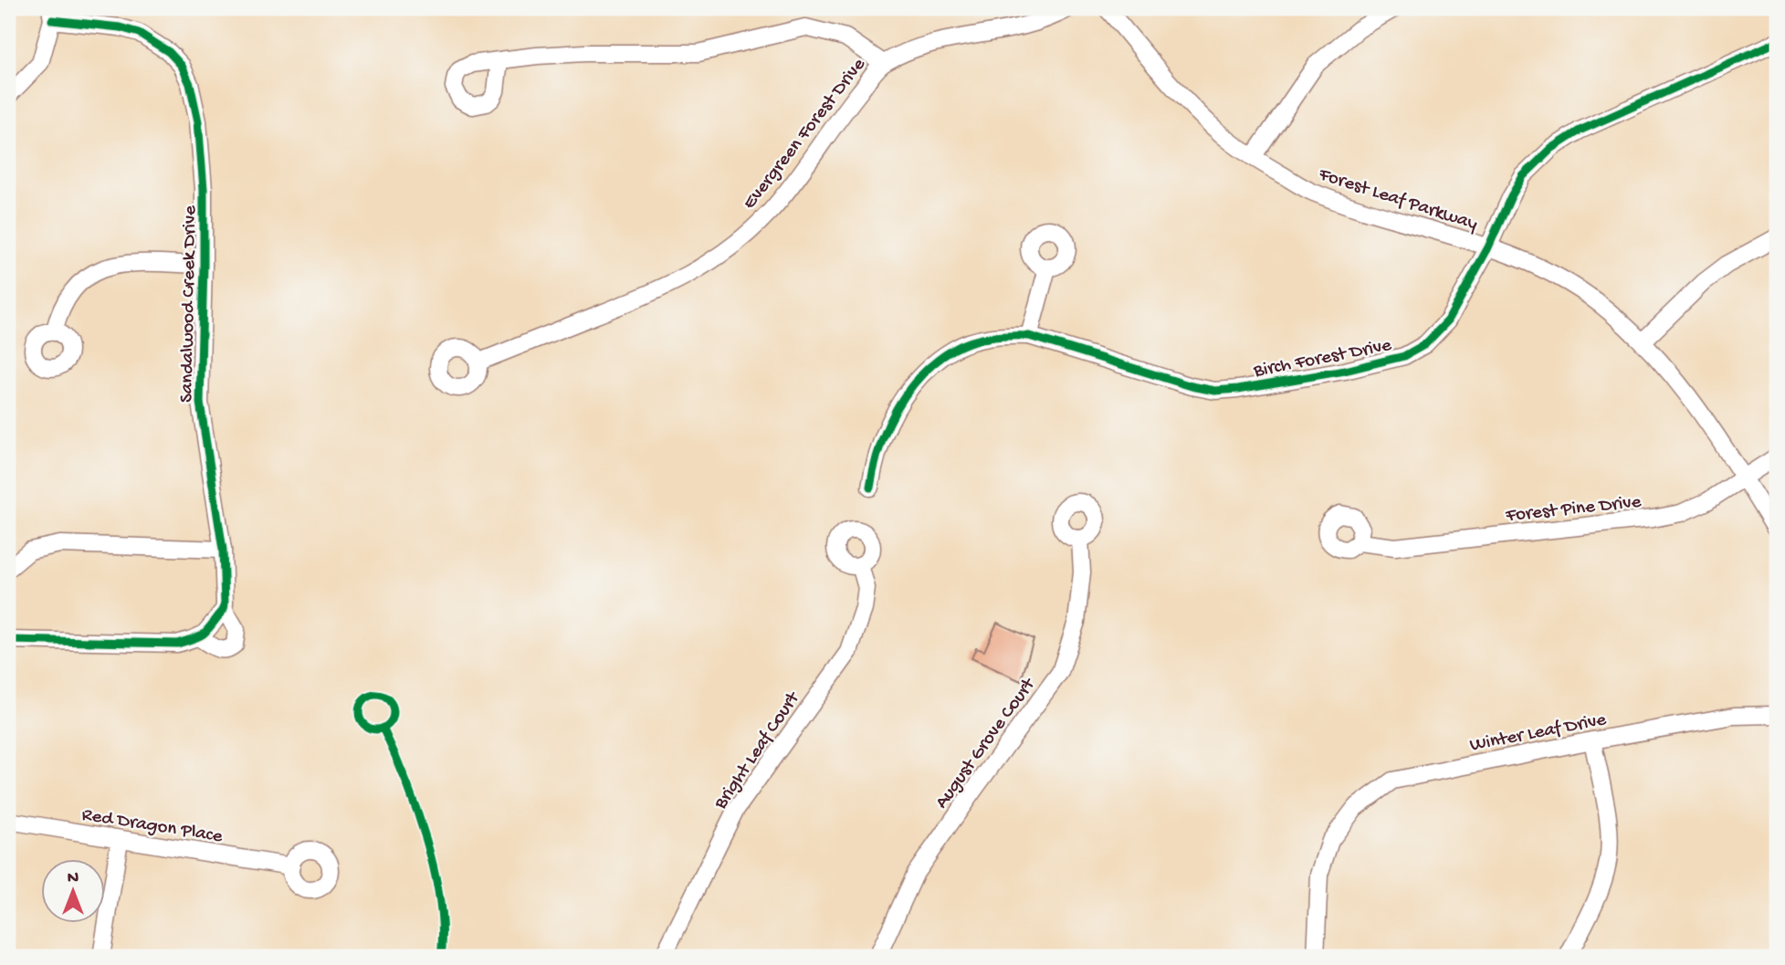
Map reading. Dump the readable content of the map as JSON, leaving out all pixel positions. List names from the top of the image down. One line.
{"streets":{"street":["Evergreen Forest Drive","Forest Leaf Parkway","Sandalwood Creek Drive","Birch Forest Drive","Forest Pine Drive","Winter Leaf Drive","August Grove Court","Bright Leaf Court","Red Dragon Place"]},"crossings":[["Forest Leaf Parkway","Birch Forest Drive"],["Forest Leaf Parkway","Forest Pine Drive"]],"north":"top"}
